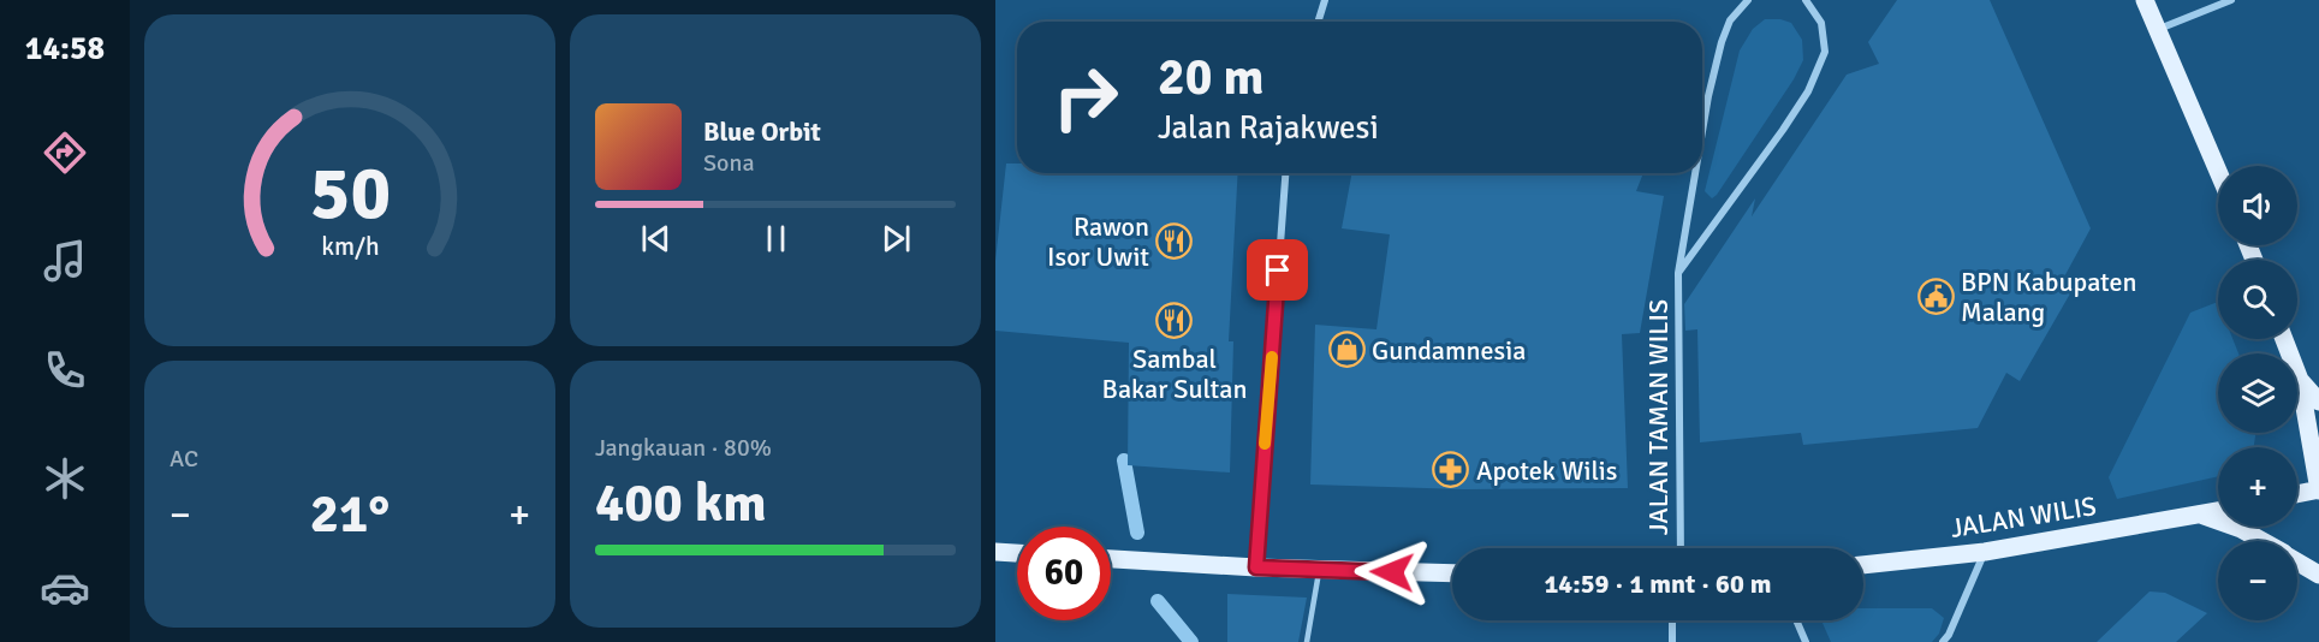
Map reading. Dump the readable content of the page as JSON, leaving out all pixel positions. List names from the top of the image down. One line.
{"streets":{"main road":["JALAN WILIS"],"street":["JALAN TAMAN WILIS"]},"places":{"restaurant":["Rawon Isor Uwit","Sambal Bakar Sultan"],"public building":["BPN Kabupaten Malang"],"shop":["Gundamnesia"],"pharmacy":["Apotek Wilis"]},"page":{"tabs":"14:58","turn":["20 m","Jalan Rajakwesi"],"song":["Blue Orbit","Sona"],"map_buttons":["+","−"],"tile":["AC",["Jangkauan · 80%","400 km"]],"heat":["−","21°","+"],"limit":"60","trip":"14:59 · 1 mnt · 60 m","gauge":["50","km/h"]}}
